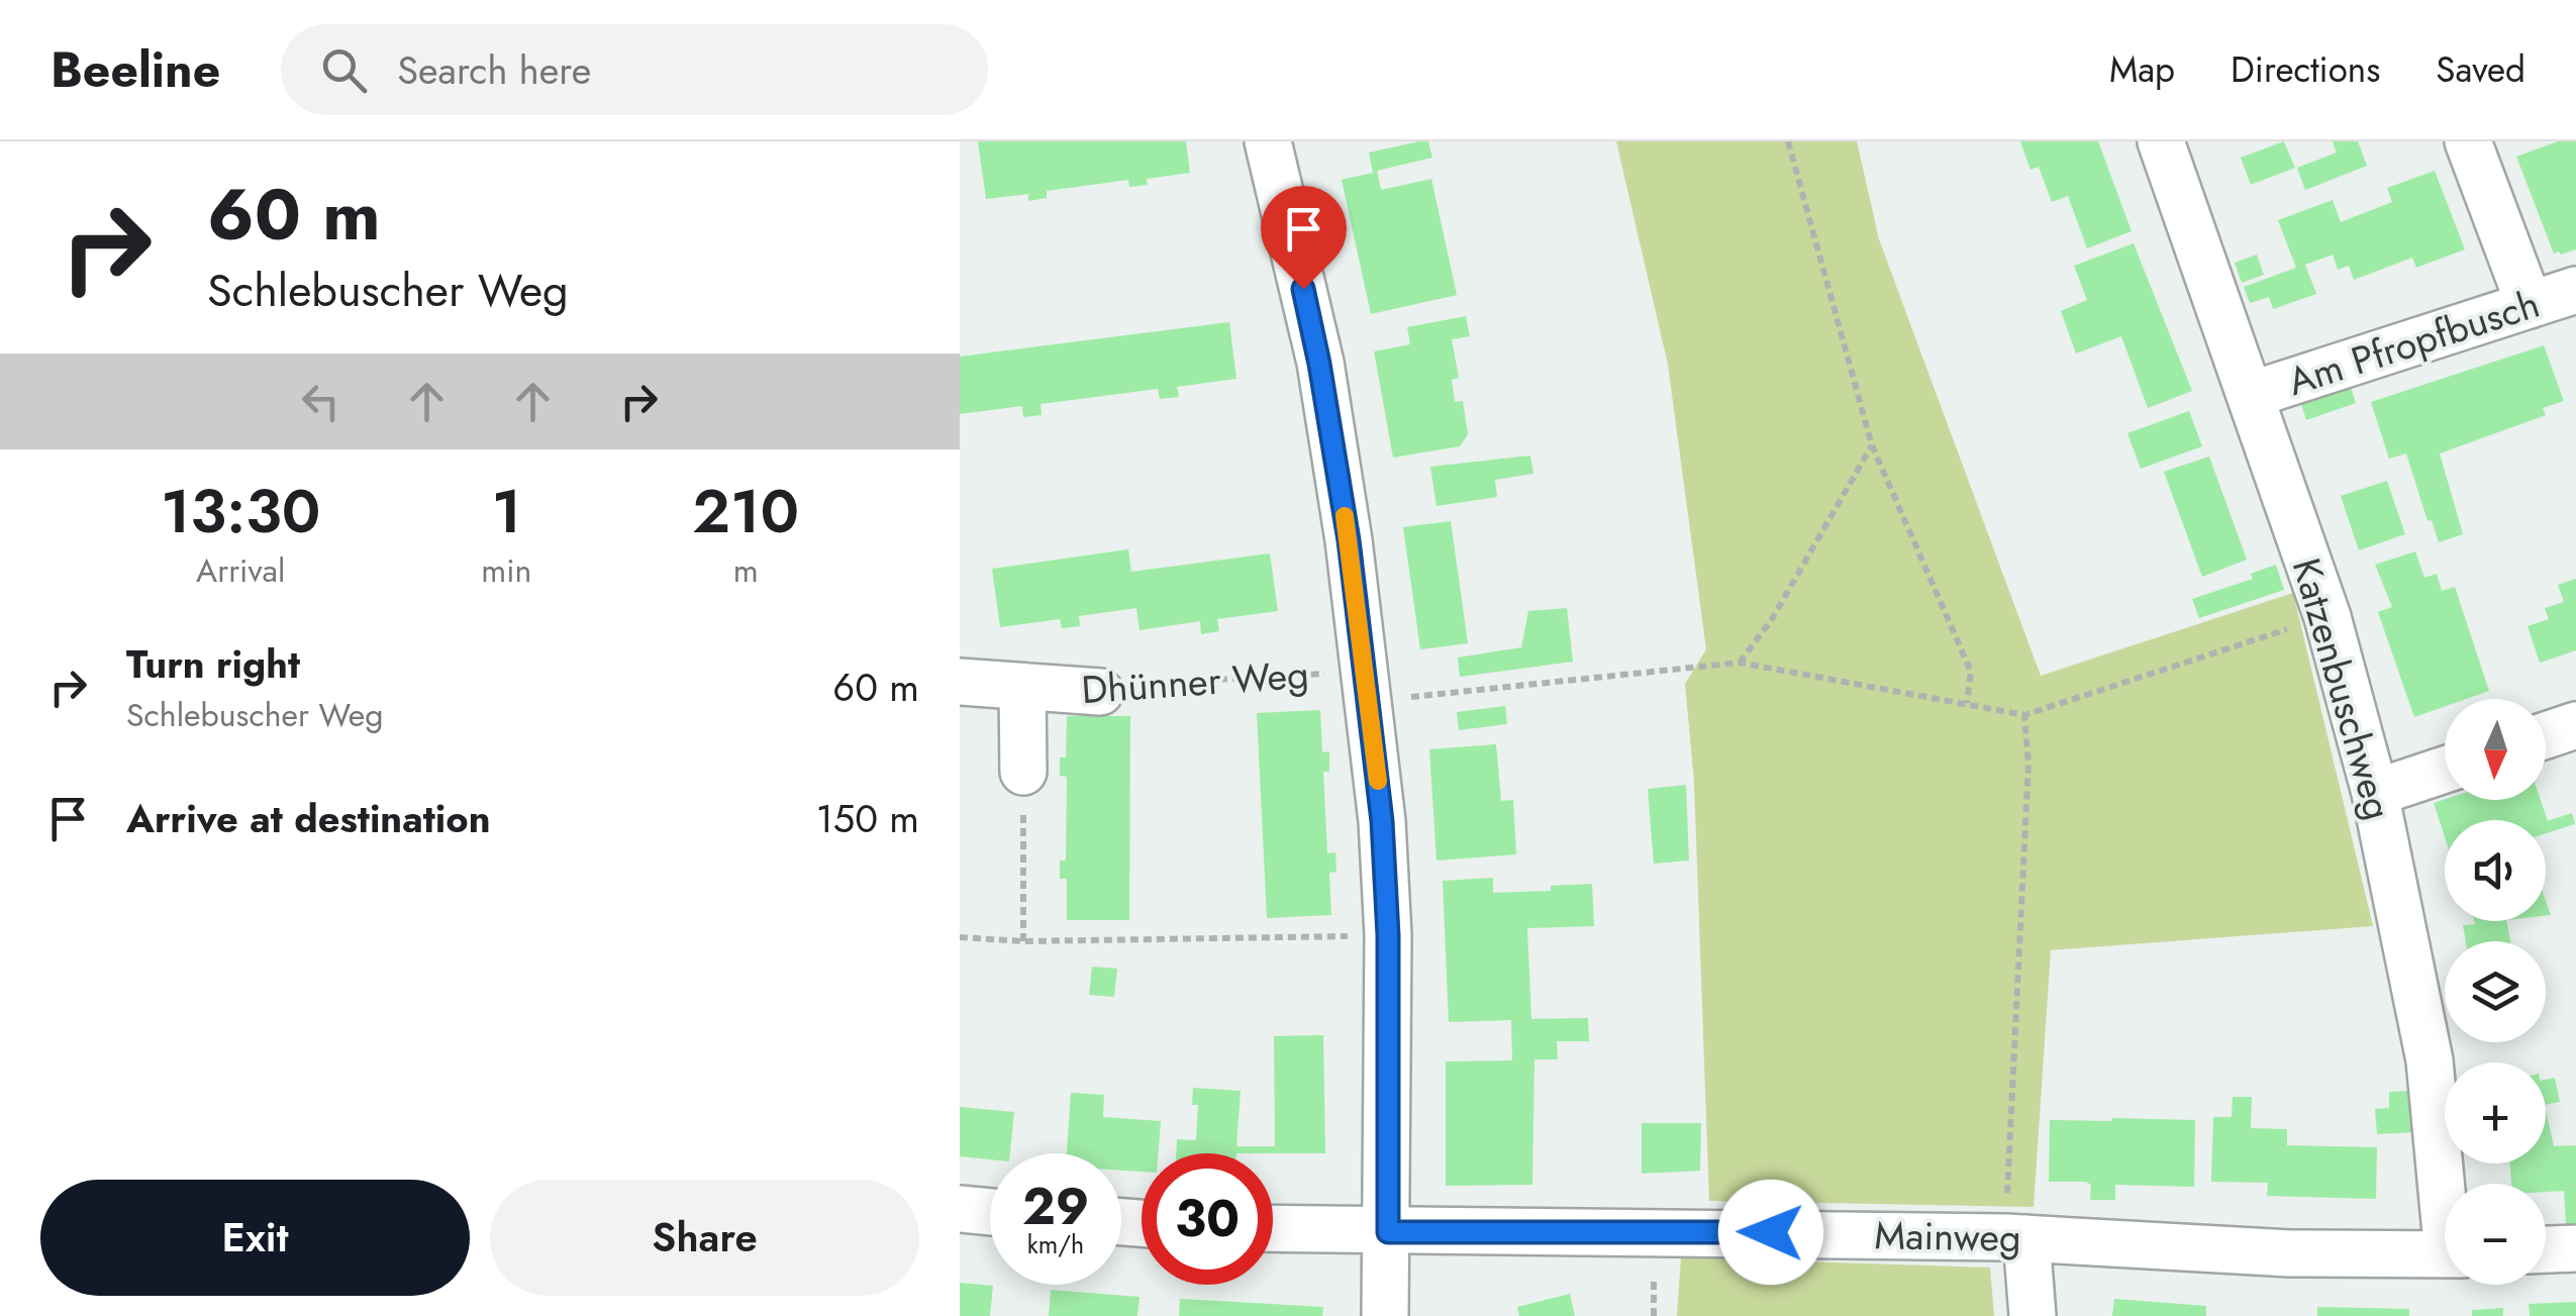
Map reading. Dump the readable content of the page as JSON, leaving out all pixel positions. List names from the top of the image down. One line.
{"streets":{"street":["Am Pfropfbusch","Dhünner Weg","Katzenbuschweg","Mainweg"]},"crossings":[["Am Pfropfbusch","Katzenbuschweg"]],"north":"bottom","page":{"header":"Beeline","search":"Search here","nav":["Map","Directions","Saved"],"turn":["60 m","Schlebuscher Weg"],"eta":["13:30","Arrival","1","min","210","m"],"list":[{"name":"Turn right","note":"Schlebuscher Weg","value":"60 m"},{"name":"Arrive at destination","value":"150 m"}],"map_buttons":["+","−"],"speed":"29 km/h","limit":"30","buttons":["Exit","Share"]}}
